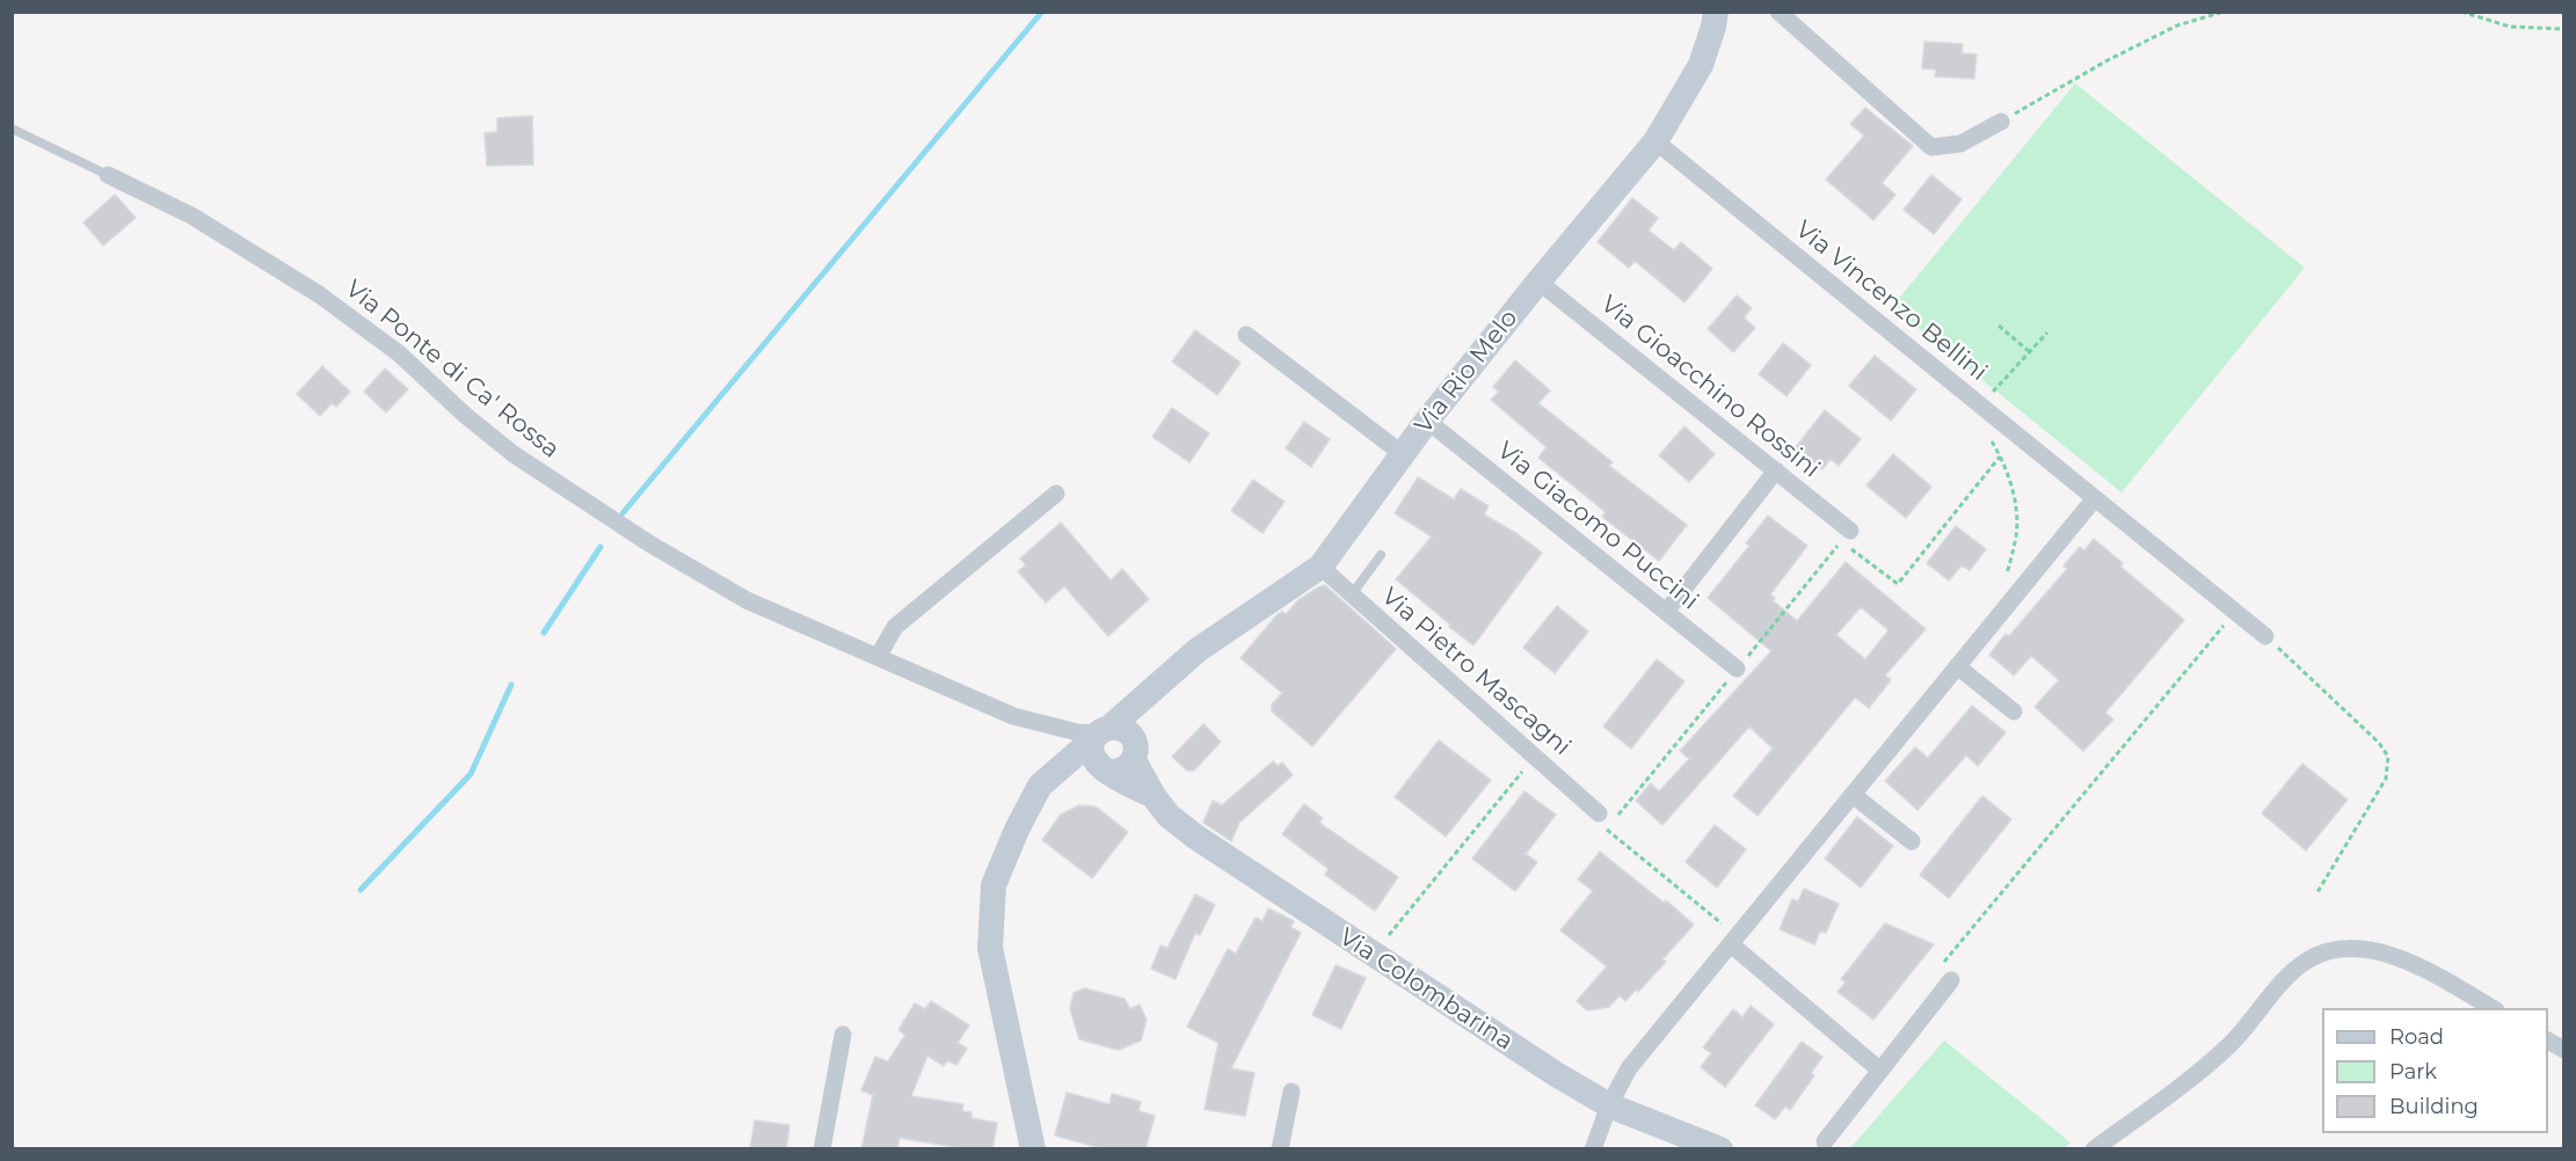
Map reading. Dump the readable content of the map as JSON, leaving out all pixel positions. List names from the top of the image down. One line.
{"streets":{"street":["Via Vincenzo Bellini","Via Ponte di Ca' Rossa","Via Rio Melo","Via Gioacchino Rossini","Via Giacomo Puccini","Via Pietro Mascagni","Via Colombarina"]},"crossings":[["Via Vincenzo Bellini","Via Rio Melo"],["Via Ponte di Ca' Rossa","Via Rio Melo"],["Via Ponte di Ca' Rossa","Via Colombarina"],["Via Rio Melo","Via Gioacchino Rossini"],["Via Rio Melo","Via Giacomo Puccini"],["Via Rio Melo","Via Pietro Mascagni"],["Via Rio Melo","Via Colombarina"]],"legend":["Road","Park","Building"]}
